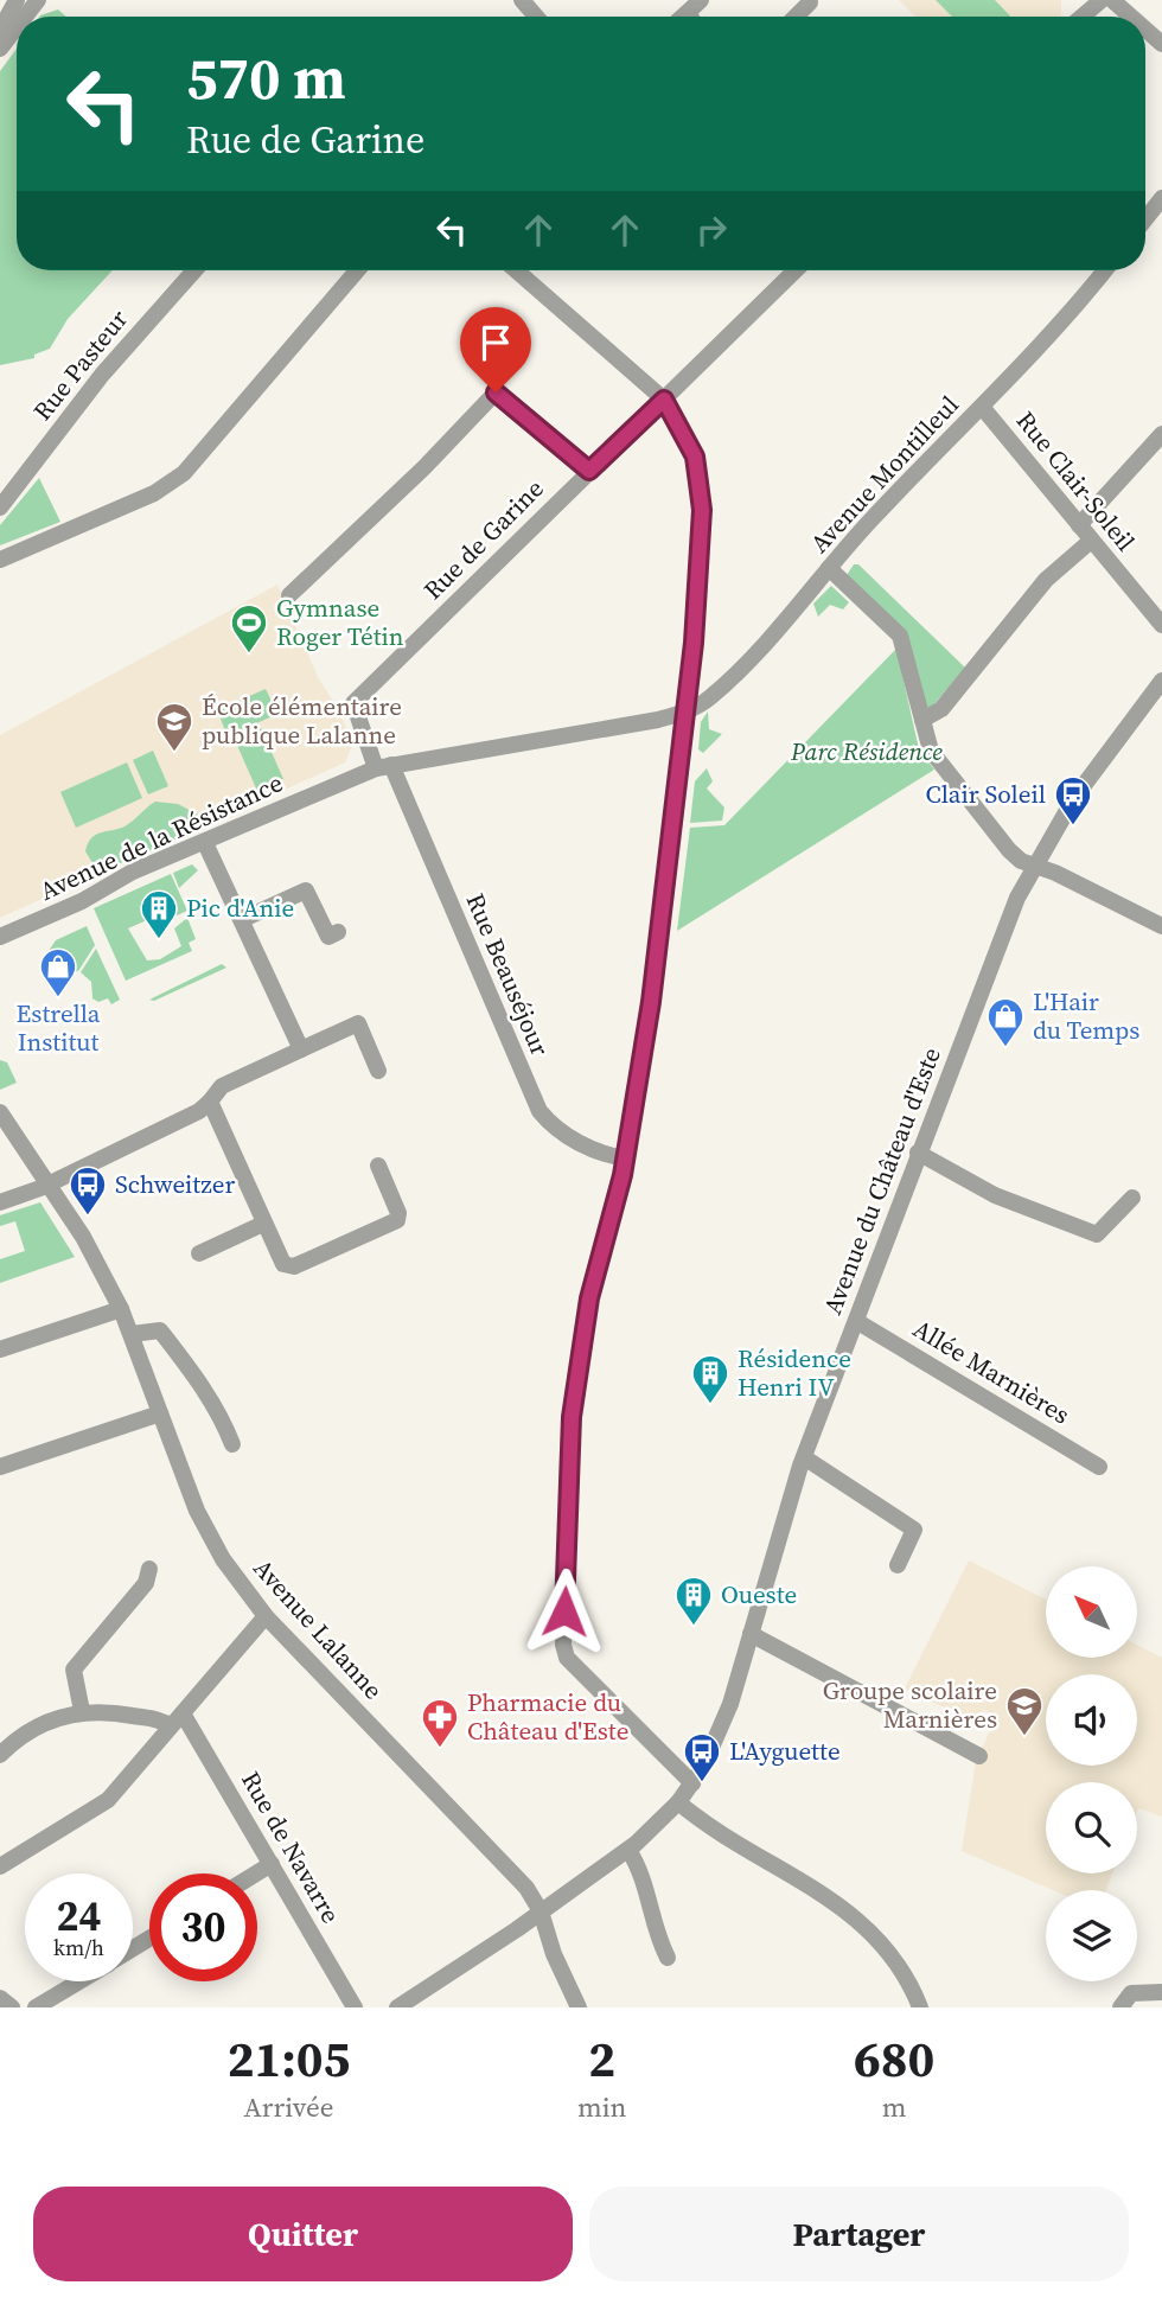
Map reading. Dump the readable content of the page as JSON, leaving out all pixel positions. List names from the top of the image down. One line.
{"streets":{"street":["Rue Pasteur","Avenue Montilleul","Rue Clair-Soleil","Rue de Garine","Avenue de la Résistance","Rue Beauséjour","Avenue du Château d'Este","Allée Marnières","Avenue Lalanne","Rue de Navarre"]},"crossings":[["Avenue Montilleul","Rue Clair-Soleil"],["Avenue Montilleul","Avenue de la Résistance"],["Rue de Garine","Avenue de la Résistance"],["Rue de Garine","Rue Beauséjour"],["Avenue de la Résistance","Rue Beauséjour"],["Avenue du Château d'Este","Allée Marnières"],["Avenue du Château d'Este","Avenue Lalanne"]],"parks":["Parc Résidence"],"places":{"sports":["Gymnase Roger Tétin"],"school or university":["École élémentaire publique Lalanne","Groupe scolaire Marnières"],"bus stop":["Clair Soleil","Schweitzer","L'Ayguette"],"building":["Pic d'Anie","Résidence Henri IV","Oueste"],"shop":["Estrella Institut","L'Hair du Temps"],"pharmacy":["Pharmacie du Château d'Este"]},"north":"top left","page":{"turn":["570 m","Rue de Garine"],"speed":"24 km/h","limit":"30","eta":["21:05","Arrivée","2","min","680","m"],"buttons":["Quitter","Partager"]}}
